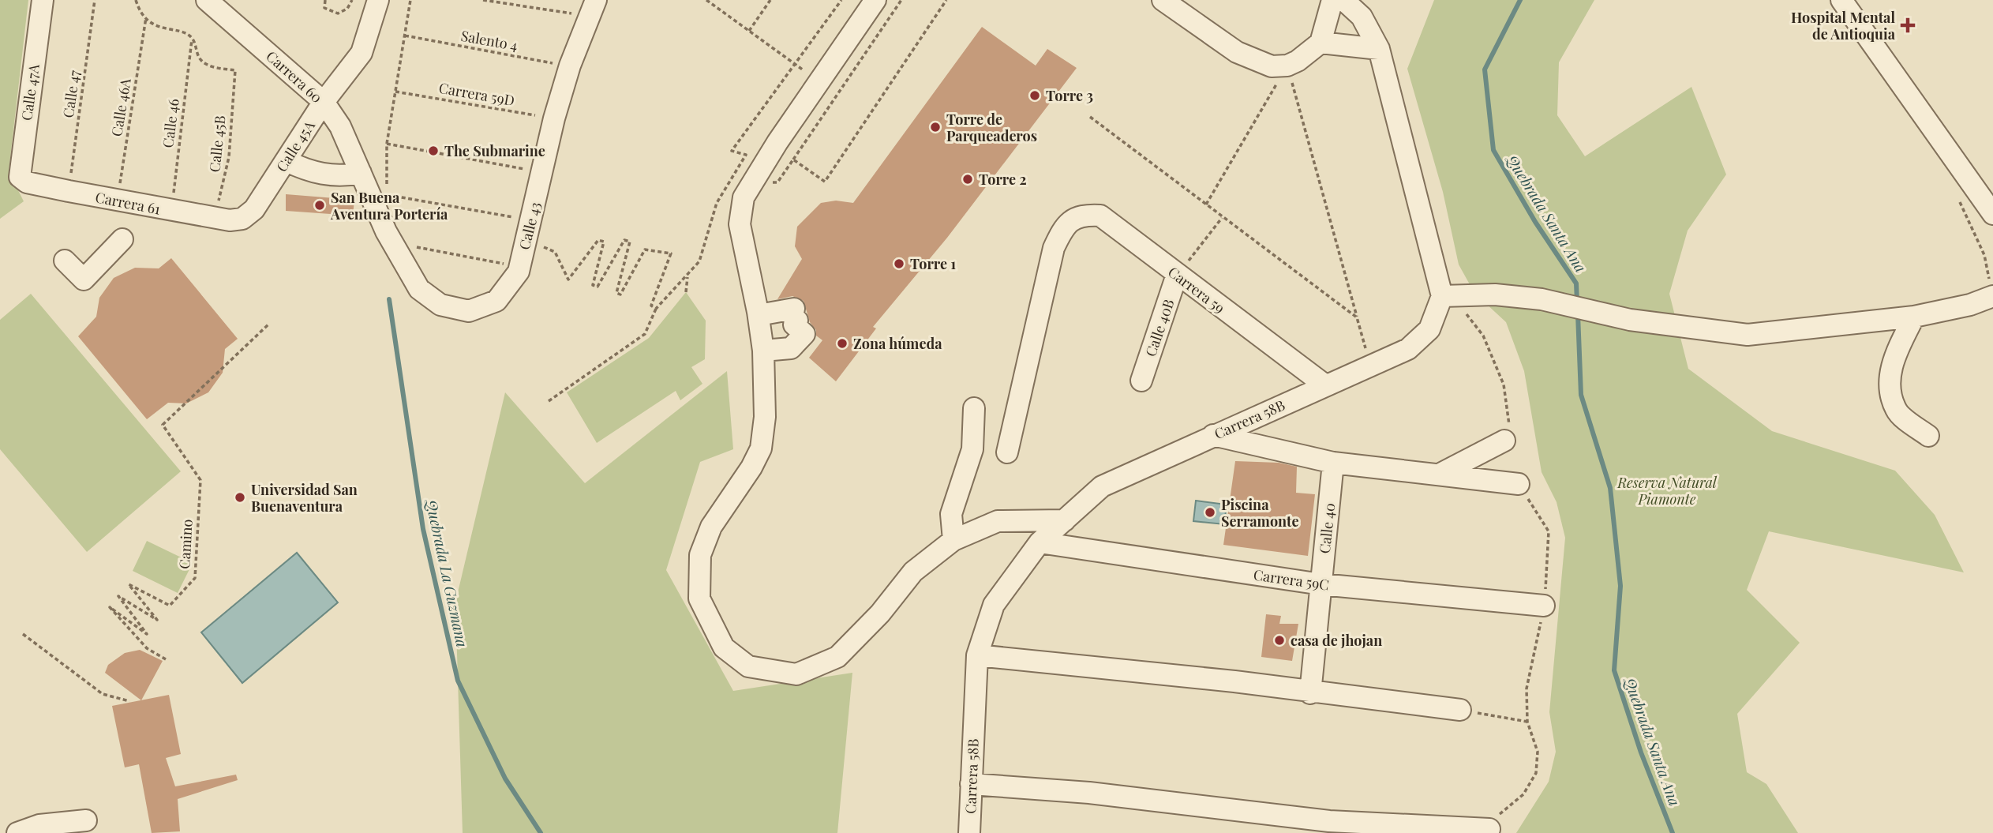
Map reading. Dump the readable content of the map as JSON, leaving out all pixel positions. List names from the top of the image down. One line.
{"streets":{"street":["Carrera 60","Calle 47A","Calle 45A","Carrera 61","Calle 43","Carrera 59","Calle 40B","Carrera 58B","Calle 40","Carrera 59C"],"path":["Salento 4","Calle 47","Carrera 59D","Calle 46A","Calle 46","Calle 45B","Camino"]},"crossings":[["Salento 4","Calle 43"],["Carrera 60","Calle 45A"],["Carrera 60","Calle 43"],["Calle 47A","Carrera 61"],["Calle 47","Carrera 61"],["Carrera 59D","Calle 43"],["Calle 46A","Carrera 61"],["Calle 46","Calle 45B"],["Calle 46","Carrera 61"],["Calle 45B","Calle 45A"],["Calle 45B","Carrera 61"],["Calle 45A","Carrera 61"],["Carrera 59","Calle 40B"],["Carrera 59","Carrera 58B"],["Carrera 58B","Carrera 59C"],["Calle 40","Carrera 59C"]],"water":["Quebrada Santa Ana","Quebrada La Guzmana"],"parks":["Reserva Natural Piamonte"],"places":{"health":["Hospital Mental de Antioquia"],"other":["Torre 3","Torre de Parqueaderos","The Submarine","Torre 2","San Buena Aventura Portería","Torre 1","Zona húmeda","Universidad San Buenaventura","Piscina Serramonte","casa de jhojan"]}}
